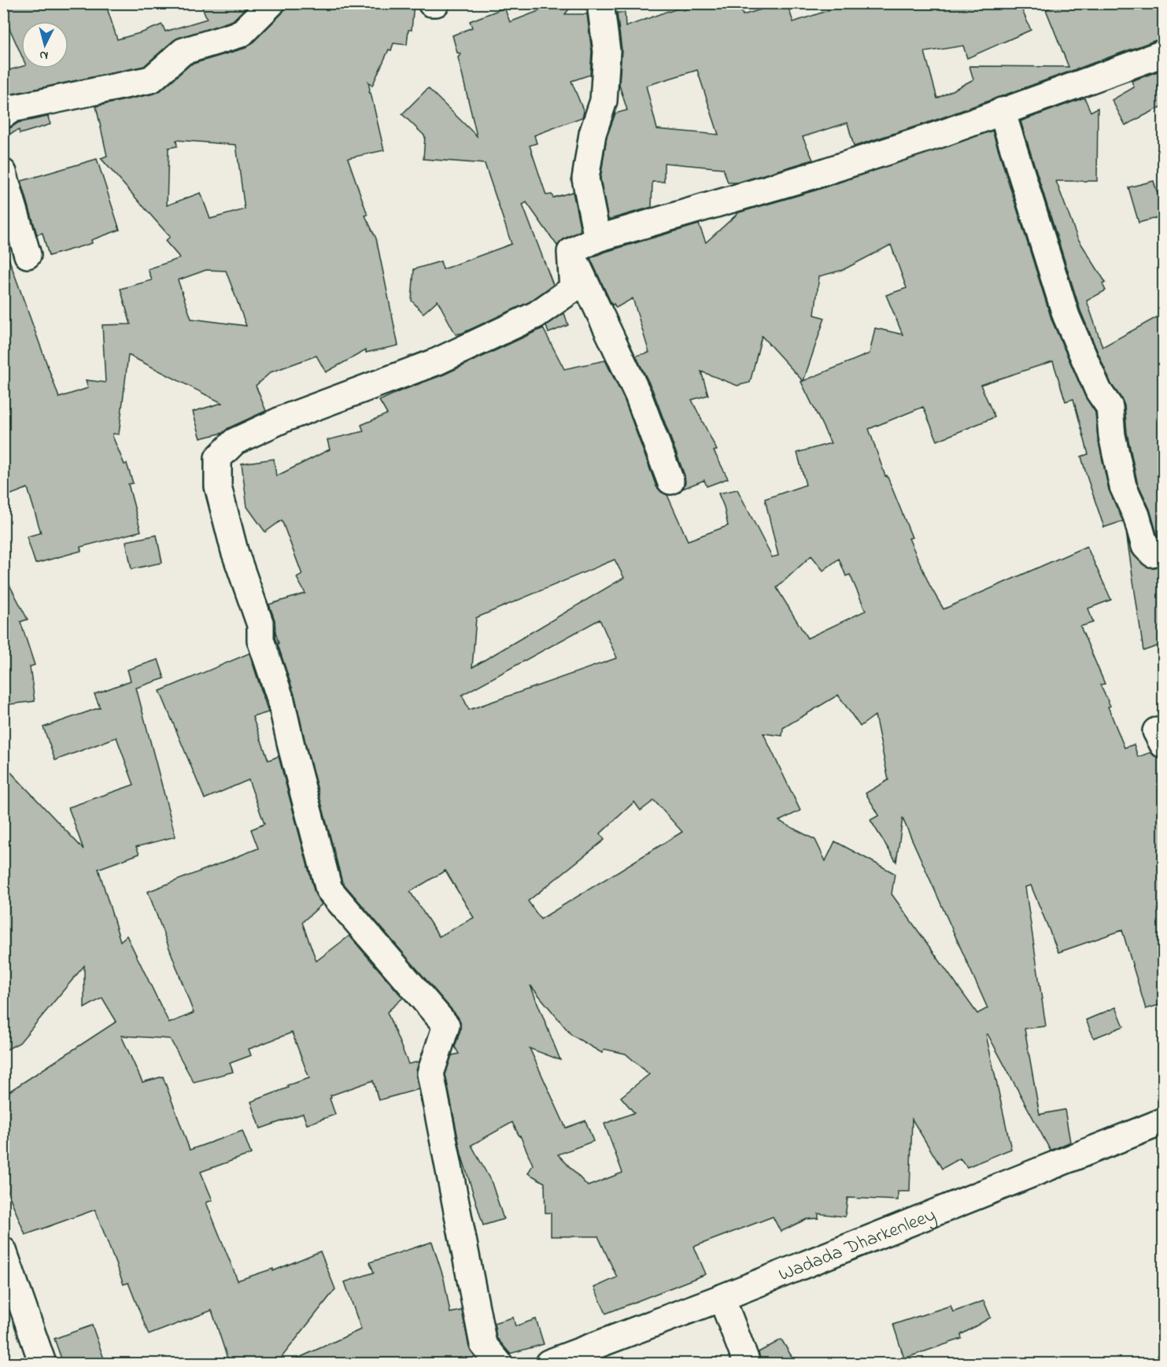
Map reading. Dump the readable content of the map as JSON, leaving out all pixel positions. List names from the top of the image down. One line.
{"streets":{"street":["Wadada Dharkenleey"]},"north":"bottom"}
